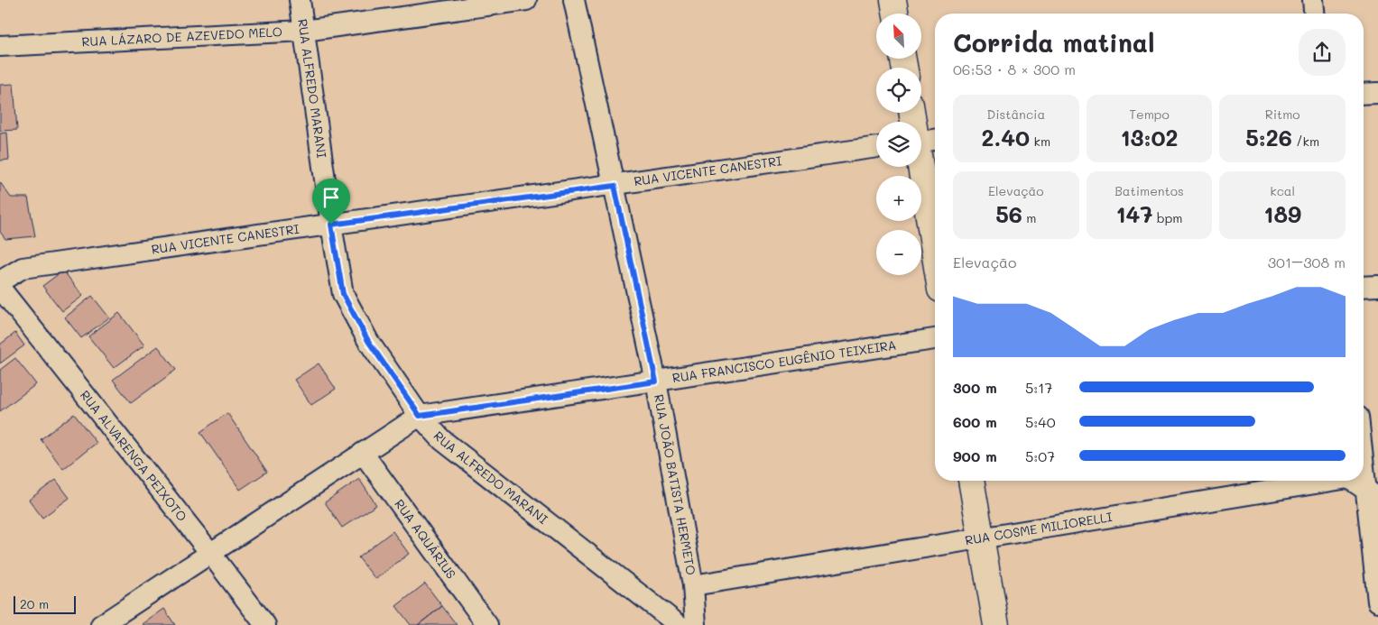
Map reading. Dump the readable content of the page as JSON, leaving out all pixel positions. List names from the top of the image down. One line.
{"streets":{"street":["RUA LÁZARO DE AZEVEDO MELO","RUA ALFREDO MARANI","RUA VICENTE CANESTRI","RUA FRANCISCO EUGÊNIO TEIXEIRA","RUA ALVARENGA PEIXOTO","RUA JOÃO BATISTA HERMETO","RUA COSME MILIORELLI","RUA AQUÁRIUS"]},"crossings":[["RUA LÁZARO DE AZEVEDO MELO","RUA ALFREDO MARANI"],["RUA ALFREDO MARANI","RUA VICENTE CANESTRI"],["RUA ALFREDO MARANI","RUA FRANCISCO EUGÊNIO TEIXEIRA"],["RUA VICENTE CANESTRI","RUA JOÃO BATISTA HERMETO"],["RUA FRANCISCO EUGÊNIO TEIXEIRA","RUA ALVARENGA PEIXOTO"],["RUA FRANCISCO EUGÊNIO TEIXEIRA","RUA JOÃO BATISTA HERMETO"],["RUA FRANCISCO EUGÊNIO TEIXEIRA","RUA AQUÁRIUS"],["RUA JOÃO BATISTA HERMETO","RUA COSME MILIORELLI"]],"scale_bar":"20 m","north":"top left","page":{"map_buttons":["+","−"],"heading":["Corrida matinal","06:53 · 8 × 300 m"],"stats":[["Distância","2.40 km"],["Tempo","13:02"],["Ritmo","5:26 /km"],["Elevação","56 m"],["Batimentos","147 bpm"],["kcal","189"]],"chart":["Elevação","301–308 m"],"list":[{"name":"300 m","note":"5:17"},{"name":"600 m","note":"5:40"},{"name":"900 m","note":"5:07"}],"scale":"20 m"}}
